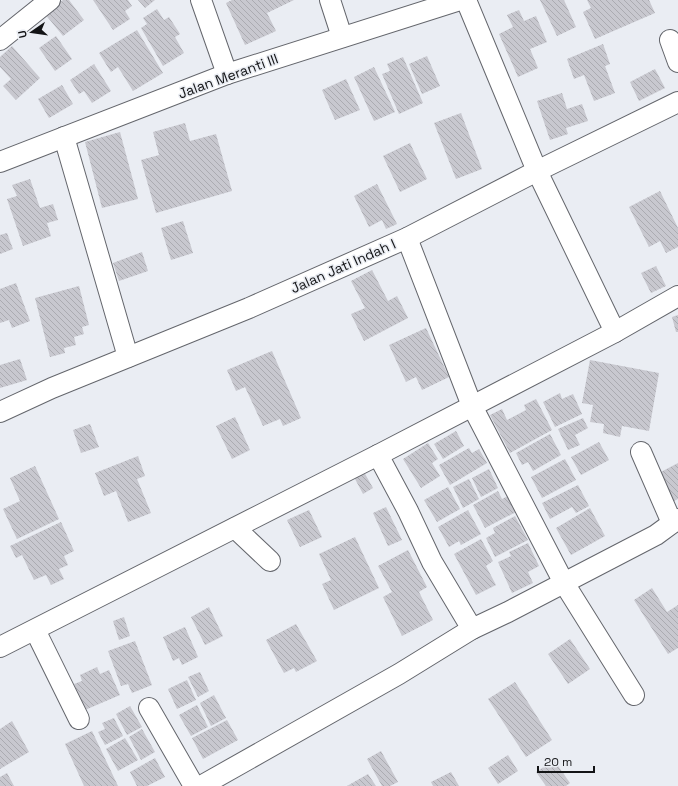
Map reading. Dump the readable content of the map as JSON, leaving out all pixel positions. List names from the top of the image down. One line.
{"streets":{"street":["Jalan Meranti III","Jalan Jati Indah I"]},"scale_bar":"20 m","north":"left"}
